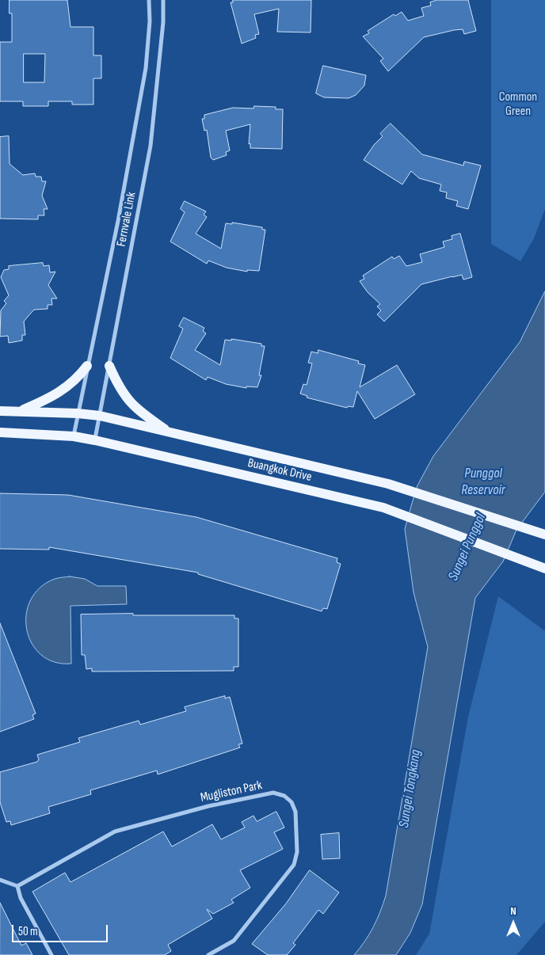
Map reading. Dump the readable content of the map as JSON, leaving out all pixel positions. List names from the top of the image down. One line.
{"streets":{"main road":["Buangkok Drive"],"street":["Fernvale Link","Mugliston Park"]},"crossings":[["Fernvale Link","Buangkok Drive"]],"water":["Punggol Reservoir","Sungei Punggol","Sungei Tongkang"],"parks":["Common Green"],"scale_bar":"50 m","north":"top"}
